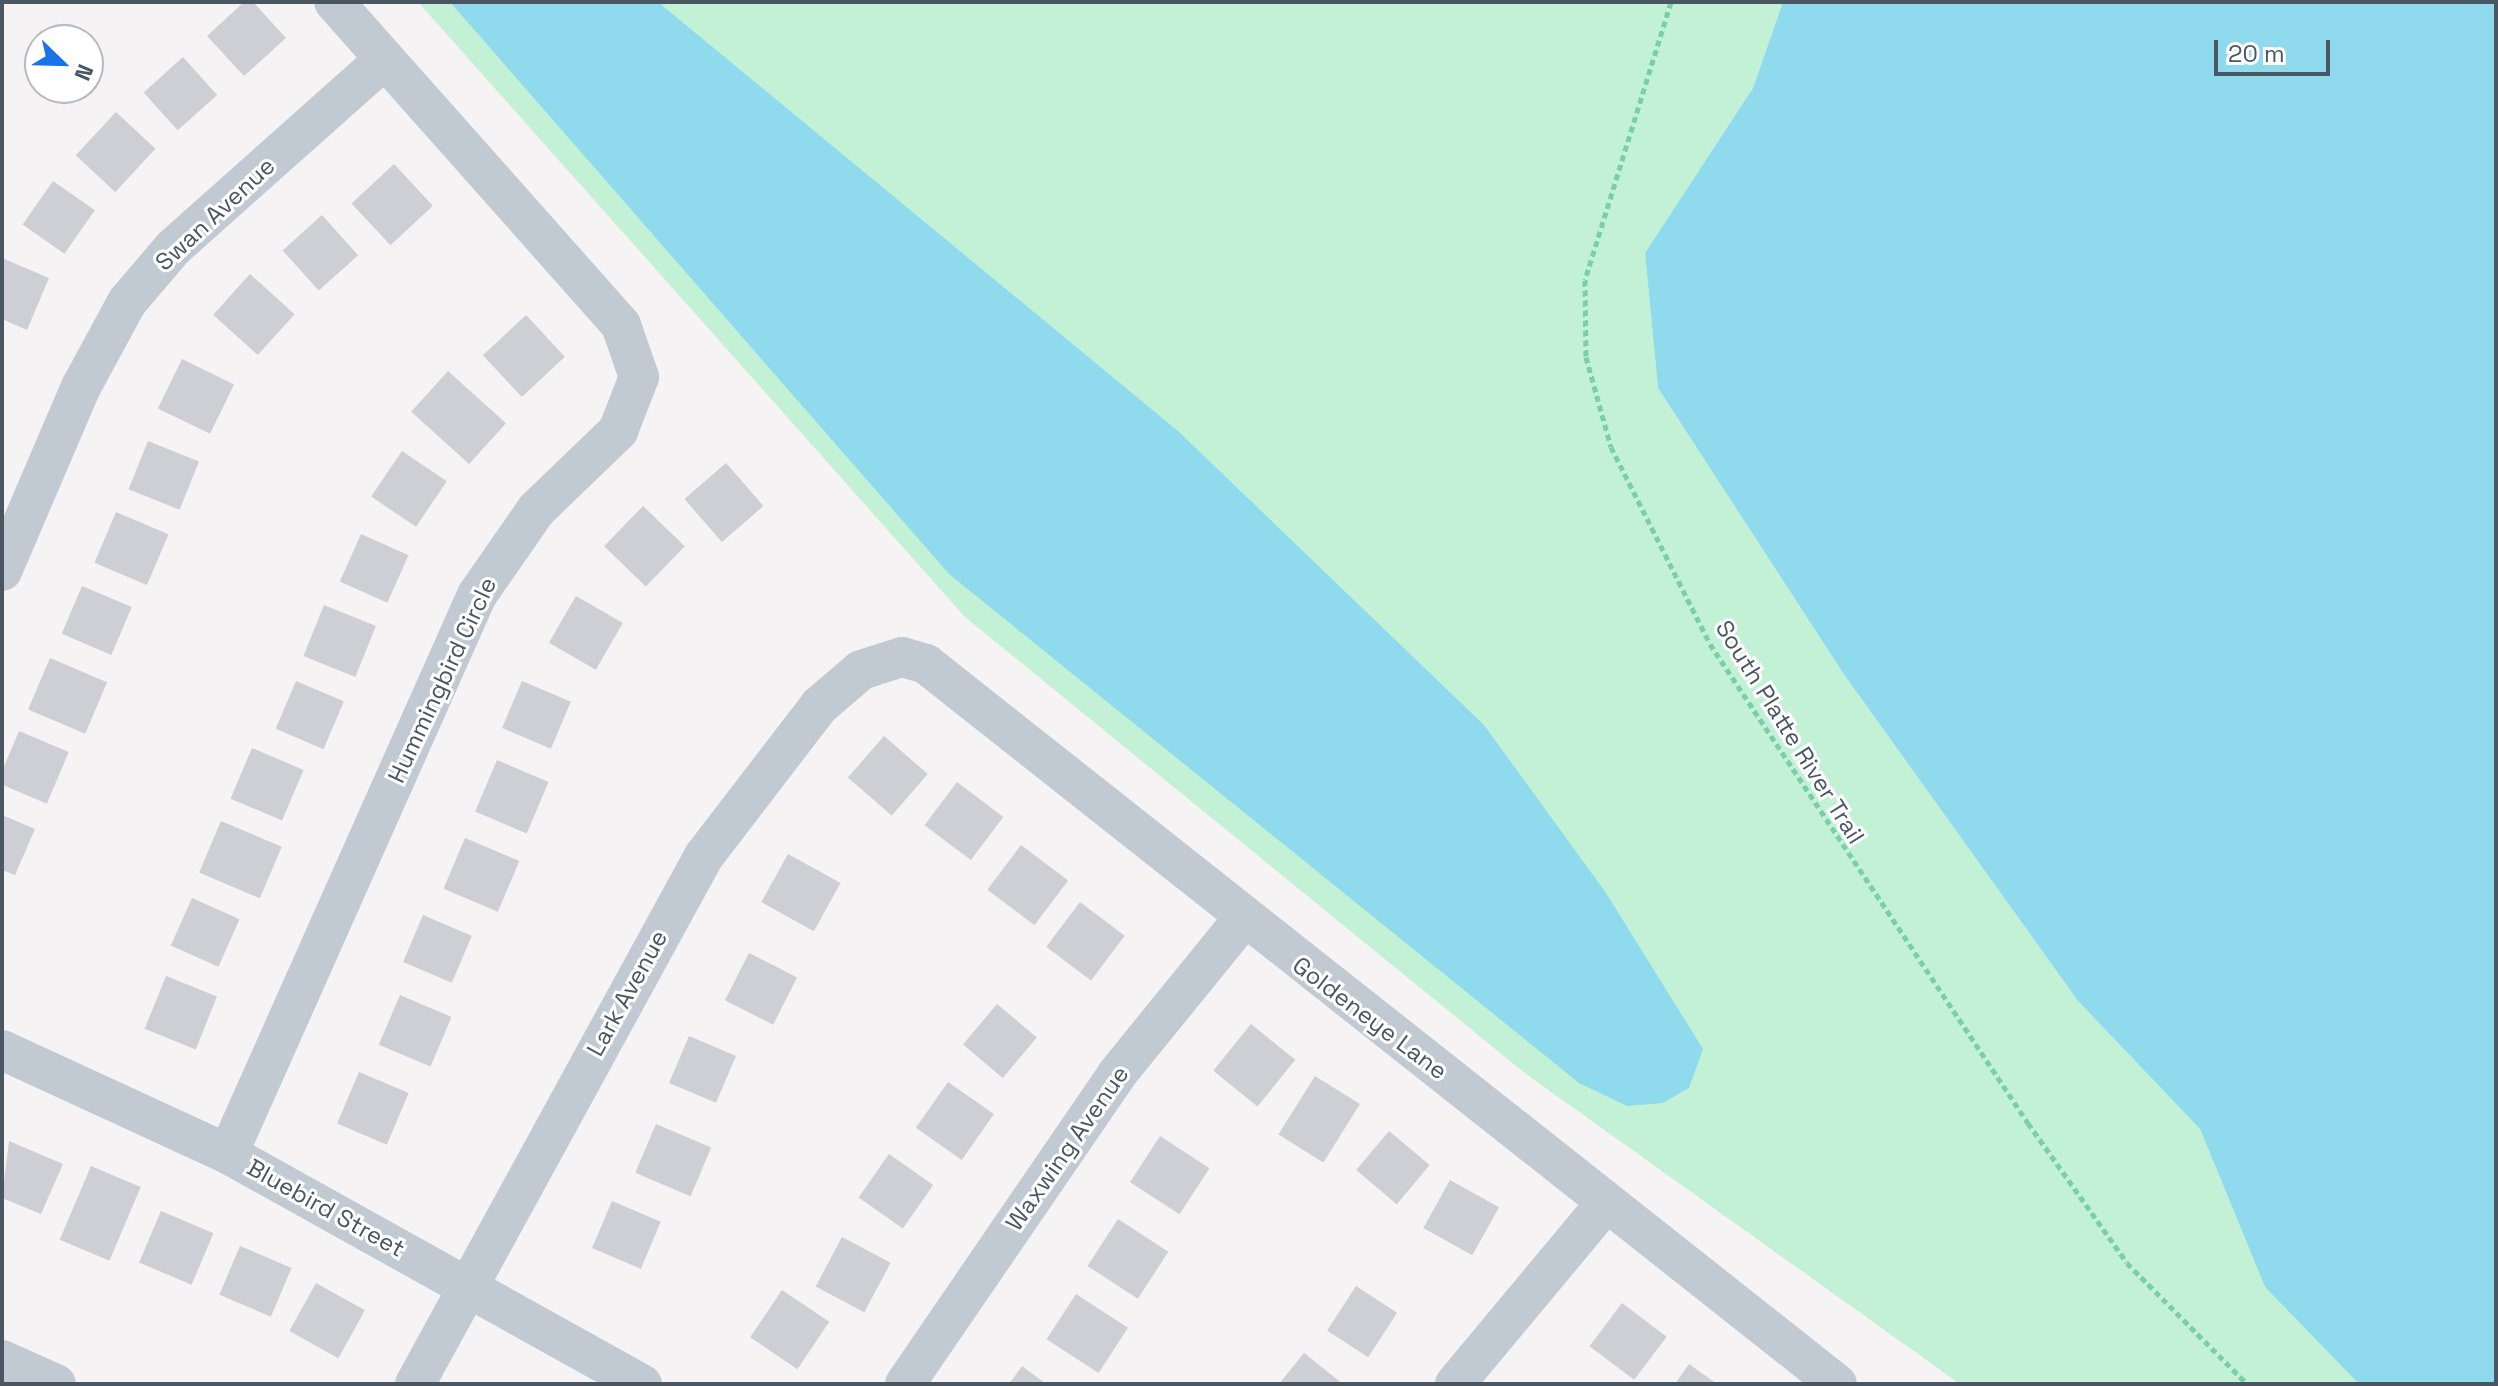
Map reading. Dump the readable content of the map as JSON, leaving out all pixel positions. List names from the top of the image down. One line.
{"streets":{"street":["Swan Avenue","Hummingbird Circle","Lark Avenue","Goldeneye Lane","Waxwing Avenue","Bluebird Street"],"path":["South Platte River Trail"]},"crossings":[["Swan Avenue","Hummingbird Circle"],["Hummingbird Circle","Bluebird Street"],["Lark Avenue","Goldeneye Lane"],["Lark Avenue","Bluebird Street"],["Goldeneye Lane","Waxwing Avenue"]],"scale_bar":"20 m","north":"bottom right"}
